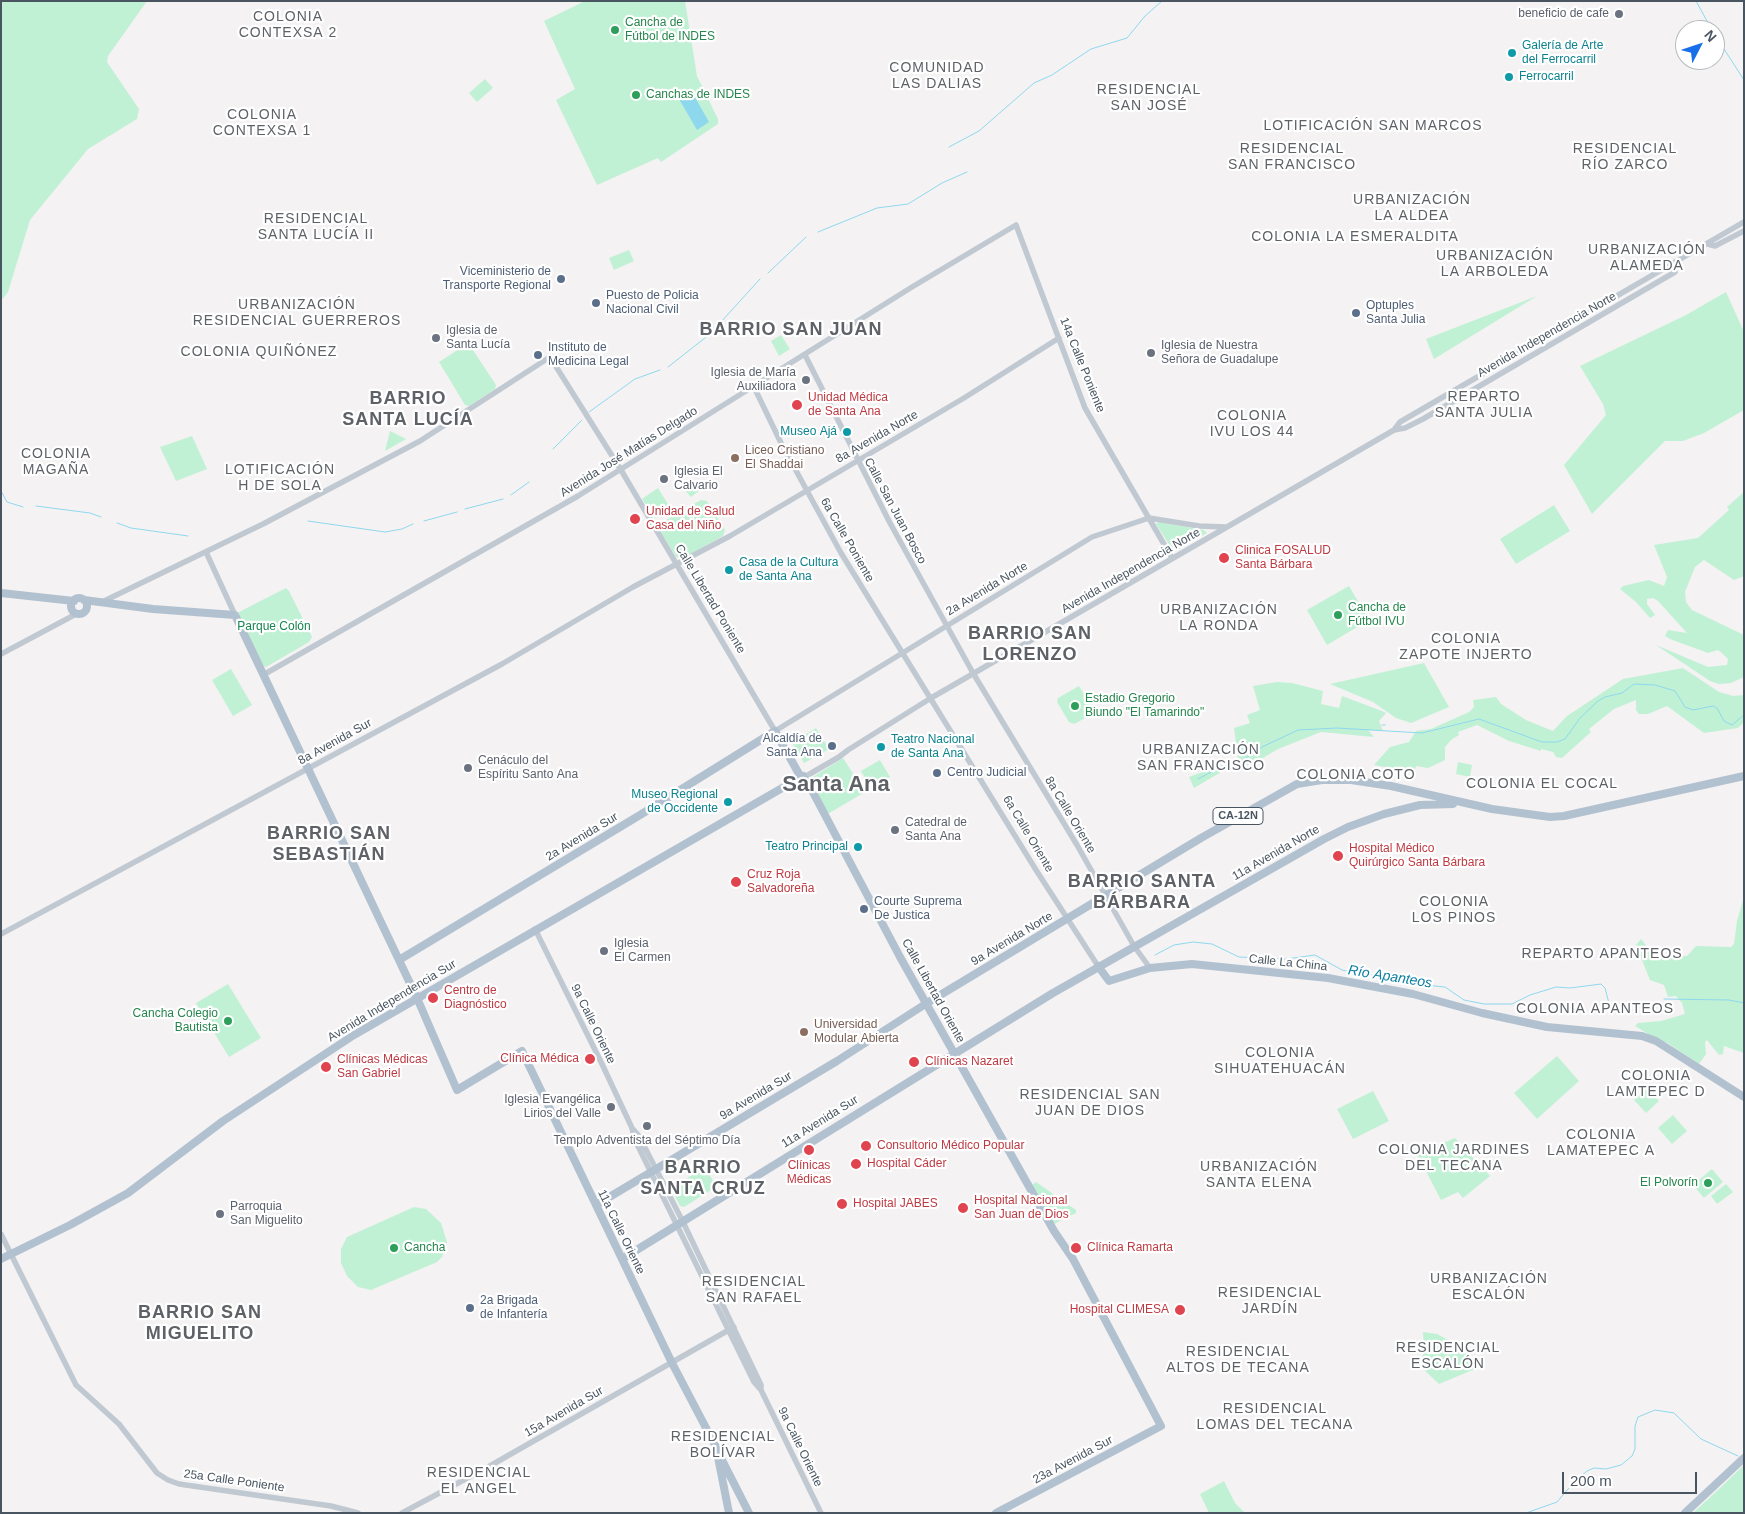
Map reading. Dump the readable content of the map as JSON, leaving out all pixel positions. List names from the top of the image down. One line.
{"streets":{"main road":["Calle Libertad Poniente","CA-12N","6a Calle Oriente","2a Avenida Sur","11a Avenida Norte","9a Avenida Norte","Calle La China","Calle Libertad Oriente","Avenida Independencia Sur","9a Avenida Sur","11a Avenida Sur","11a Calle Oriente","23a Avenida Sur"],"street":["Avenida Independencia Norte","14a Calle Poniente","8a Avenida Norte","Avenida José Matías Delgado","Calle San Juan Bosco","6a Calle Poniente","2a Avenida Norte","8a Avenida Sur","8a Calle Oriente","9a Calle Oriente","15a Avenida Sur","25a Calle Poniente"]},"crossings":[["Avenida Independencia Norte","14a Calle Poniente"],["Avenida Independencia Norte","Calle San Juan Bosco"],["Avenida Independencia Norte","6a Calle Poniente"],["Avenida Independencia Norte","2a Avenida Norte"],["Avenida Independencia Norte","Calle Libertad Poniente"],["Avenida Independencia Norte","8a Calle Oriente"],["Avenida Independencia Norte","6a Calle Oriente"],["Avenida Independencia Norte","Calle Libertad Oriente"],["Avenida Independencia Norte","Avenida Independencia Sur"],["14a Calle Poniente","8a Avenida Norte"],["14a Calle Poniente","Avenida José Matías Delgado"],["14a Calle Poniente","2a Avenida Norte"],["8a Avenida Norte","Calle San Juan Bosco"],["8a Avenida Norte","6a Calle Poniente"],["8a Avenida Norte","Calle Libertad Poniente"],["8a Avenida Norte","8a Avenida Sur"],["Avenida José Matías Delgado","Calle San Juan Bosco"],["Avenida José Matías Delgado","6a Calle Poniente"],["Avenida José Matías Delgado","Calle Libertad Poniente"],["Calle San Juan Bosco","2a Avenida Norte"],["Calle San Juan Bosco","8a Calle Oriente"],["6a Calle Poniente","2a Avenida Norte"],["6a Calle Poniente","6a Calle Oriente"],["2a Avenida Norte","Calle Libertad Poniente"],["2a Avenida Norte","2a Avenida Sur"],["Calle Libertad Poniente","8a Avenida Sur"],["Calle Libertad Poniente","2a Avenida Sur"],["Calle Libertad Poniente","Calle Libertad Oriente"],["Calle Libertad Poniente","Avenida Independencia Sur"],["8a Calle Oriente","11a Avenida Norte"],["8a Calle Oriente","9a Avenida Norte"],["8a Calle Oriente","Calle La China"],["6a Calle Oriente","11a Avenida Norte"],["6a Calle Oriente","9a Avenida Norte"],["6a Calle Oriente","Calle La China"],["11a Avenida Norte","9a Avenida Norte"],["11a Avenida Norte","Calle Libertad Oriente"],["11a Avenida Norte","11a Avenida Sur"],["9a Avenida Norte","Calle Libertad Oriente"],["9a Avenida Norte","9a Avenida Sur"],["Calle Libertad Oriente","Avenida Independencia Sur"],["Calle Libertad Oriente","9a Avenida Sur"],["Calle Libertad Oriente","11a Avenida Sur"],["Calle Libertad Oriente","23a Avenida Sur"],["Avenida Independencia Sur","9a Calle Oriente"],["Avenida Independencia Sur","11a Calle Oriente"],["Avenida Independencia Sur","25a Calle Poniente"],["9a Calle Oriente","9a Avenida Sur"],["9a Calle Oriente","11a Avenida Sur"],["9a Calle Oriente","15a Avenida Sur"],["9a Avenida Sur","11a Calle Oriente"],["11a Avenida Sur","11a Calle Oriente"],["11a Calle Oriente","15a Avenida Sur"]],"districts":["COLONIA CONTEXSA 2","COMUNIDAD LAS DALIAS","RESIDENCIAL SAN JOSÉ","COLONIA CONTEXSA 1","LOTIFICACIÓN SAN MARCOS","RESIDENCIAL SAN FRANCISCO","RESIDENCIAL RÍO ZARCO","URBANIZACIÓN LA ALDEA","RESIDENCIAL SANTA LUCÍA II","COLONIA LA ESMERALDITA","URBANIZACIÓN ALAMEDA","URBANIZACIÓN LA ARBOLEDA","URBANIZACIÓN RESIDENCIAL GUERREROS","BARRIO SAN JUAN","COLONIA QUIÑÓNEZ","REPARTO SANTA JULIA","BARRIO SANTA LUCÍA","COLONIA IVU LOS 44","COLONIA MAGAÑA","LOTIFICACIÓN H DE SOLA","URBANIZACIÓN LA RONDA","BARRIO SAN LORENZO","COLONIA ZAPOTE INJERTO","URBANIZACIÓN SAN FRANCISCO","COLONIA COTO","COLONIA EL COCAL","Santa Ana","BARRIO SAN SEBASTIÁN","BARRIO SANTA BÁRBARA","COLONIA LOS PINOS","REPARTO APANTEOS","COLONIA APANTEOS","COLONIA SIHUATEHUACÁN","COLONIA LAMTEPEC D","RESIDENCIAL SAN JUAN DE DIOS","COLONIA LAMATEPEC A","COLONIA JARDINES DEL TECANA","URBANIZACIÓN SANTA ELENA","BARRIO SANTA CRUZ","URBANIZACIÓN ESCALÓN","RESIDENCIAL SAN RAFAEL","RESIDENCIAL JARDÍN","BARRIO SAN MIGUELITO","RESIDENCIAL ESCALÓN","RESIDENCIAL ALTOS DE TECANA","RESIDENCIAL LOMAS DEL TECANA","RESIDENCIAL BOLÍVAR","RESIDENCIAL EL ANGEL"],"water":["Río Apanteos"],"parks":["Parque Colón"],"places":["beneficio de cafe","Cancha de Fútbol de INDES","Galería de Arte del Ferrocarril","Ferrocarril","Canchas de INDES","Viceministerio de Transporte Regional","Puesto de Policia Nacional Civil","Optuples Santa Julia","Iglesia de Santa Lucía","Iglesia de Nuestra Señora de Guadalupe","Instituto de Medicina Legal","Iglesia de María Auxiliadora","Unidad Médica de Santa Ana","Museo Ajá","Liceo Cristiano El Shaddai","Iglesia El Calvario","Unidad de Salud Casa del Niño","Clinica FOSALUD Santa Bárbara","Casa de la Cultura de Santa Ana","Cancha de Fútbol IVU","Estadio Gregorio Biundo \"El Tamarindo\"","Alcaldía de Santa Ana","Teatro Nacional de Santa Ana","Cenáculo del Espíritu Santo Ana","Centro Judicial","Museo Regional de Occidente","Catedral de Santa Ana","Teatro Principal","Hospital Médico Quirúrgico Santa Bárbara","Cruz Roja Salvadoreña","Courte Suprema De Justica","Iglesia El Carmen","Centro de Diagnóstico","Cancha Colegio Bautista","Universidad Modular Abierta","Clínica Médica","Clínicas Nazaret","Clínicas Médicas San Gabriel","Iglesia Evangélica Lirios del Valle","Templo Adventista del Séptimo Día","Consultorio Médico Popular","Clínicas Médicas","Hospital Cáder","El Polvorín","Hospital JABES","Hospital Nacional San Juan de Dios","Parroquia San Miguelito","Cancha","Clínica Ramarta","2a Brigada de Infantería","Hospital CLIMESA"],"scale_bar":"200 m","north":"top right"}
